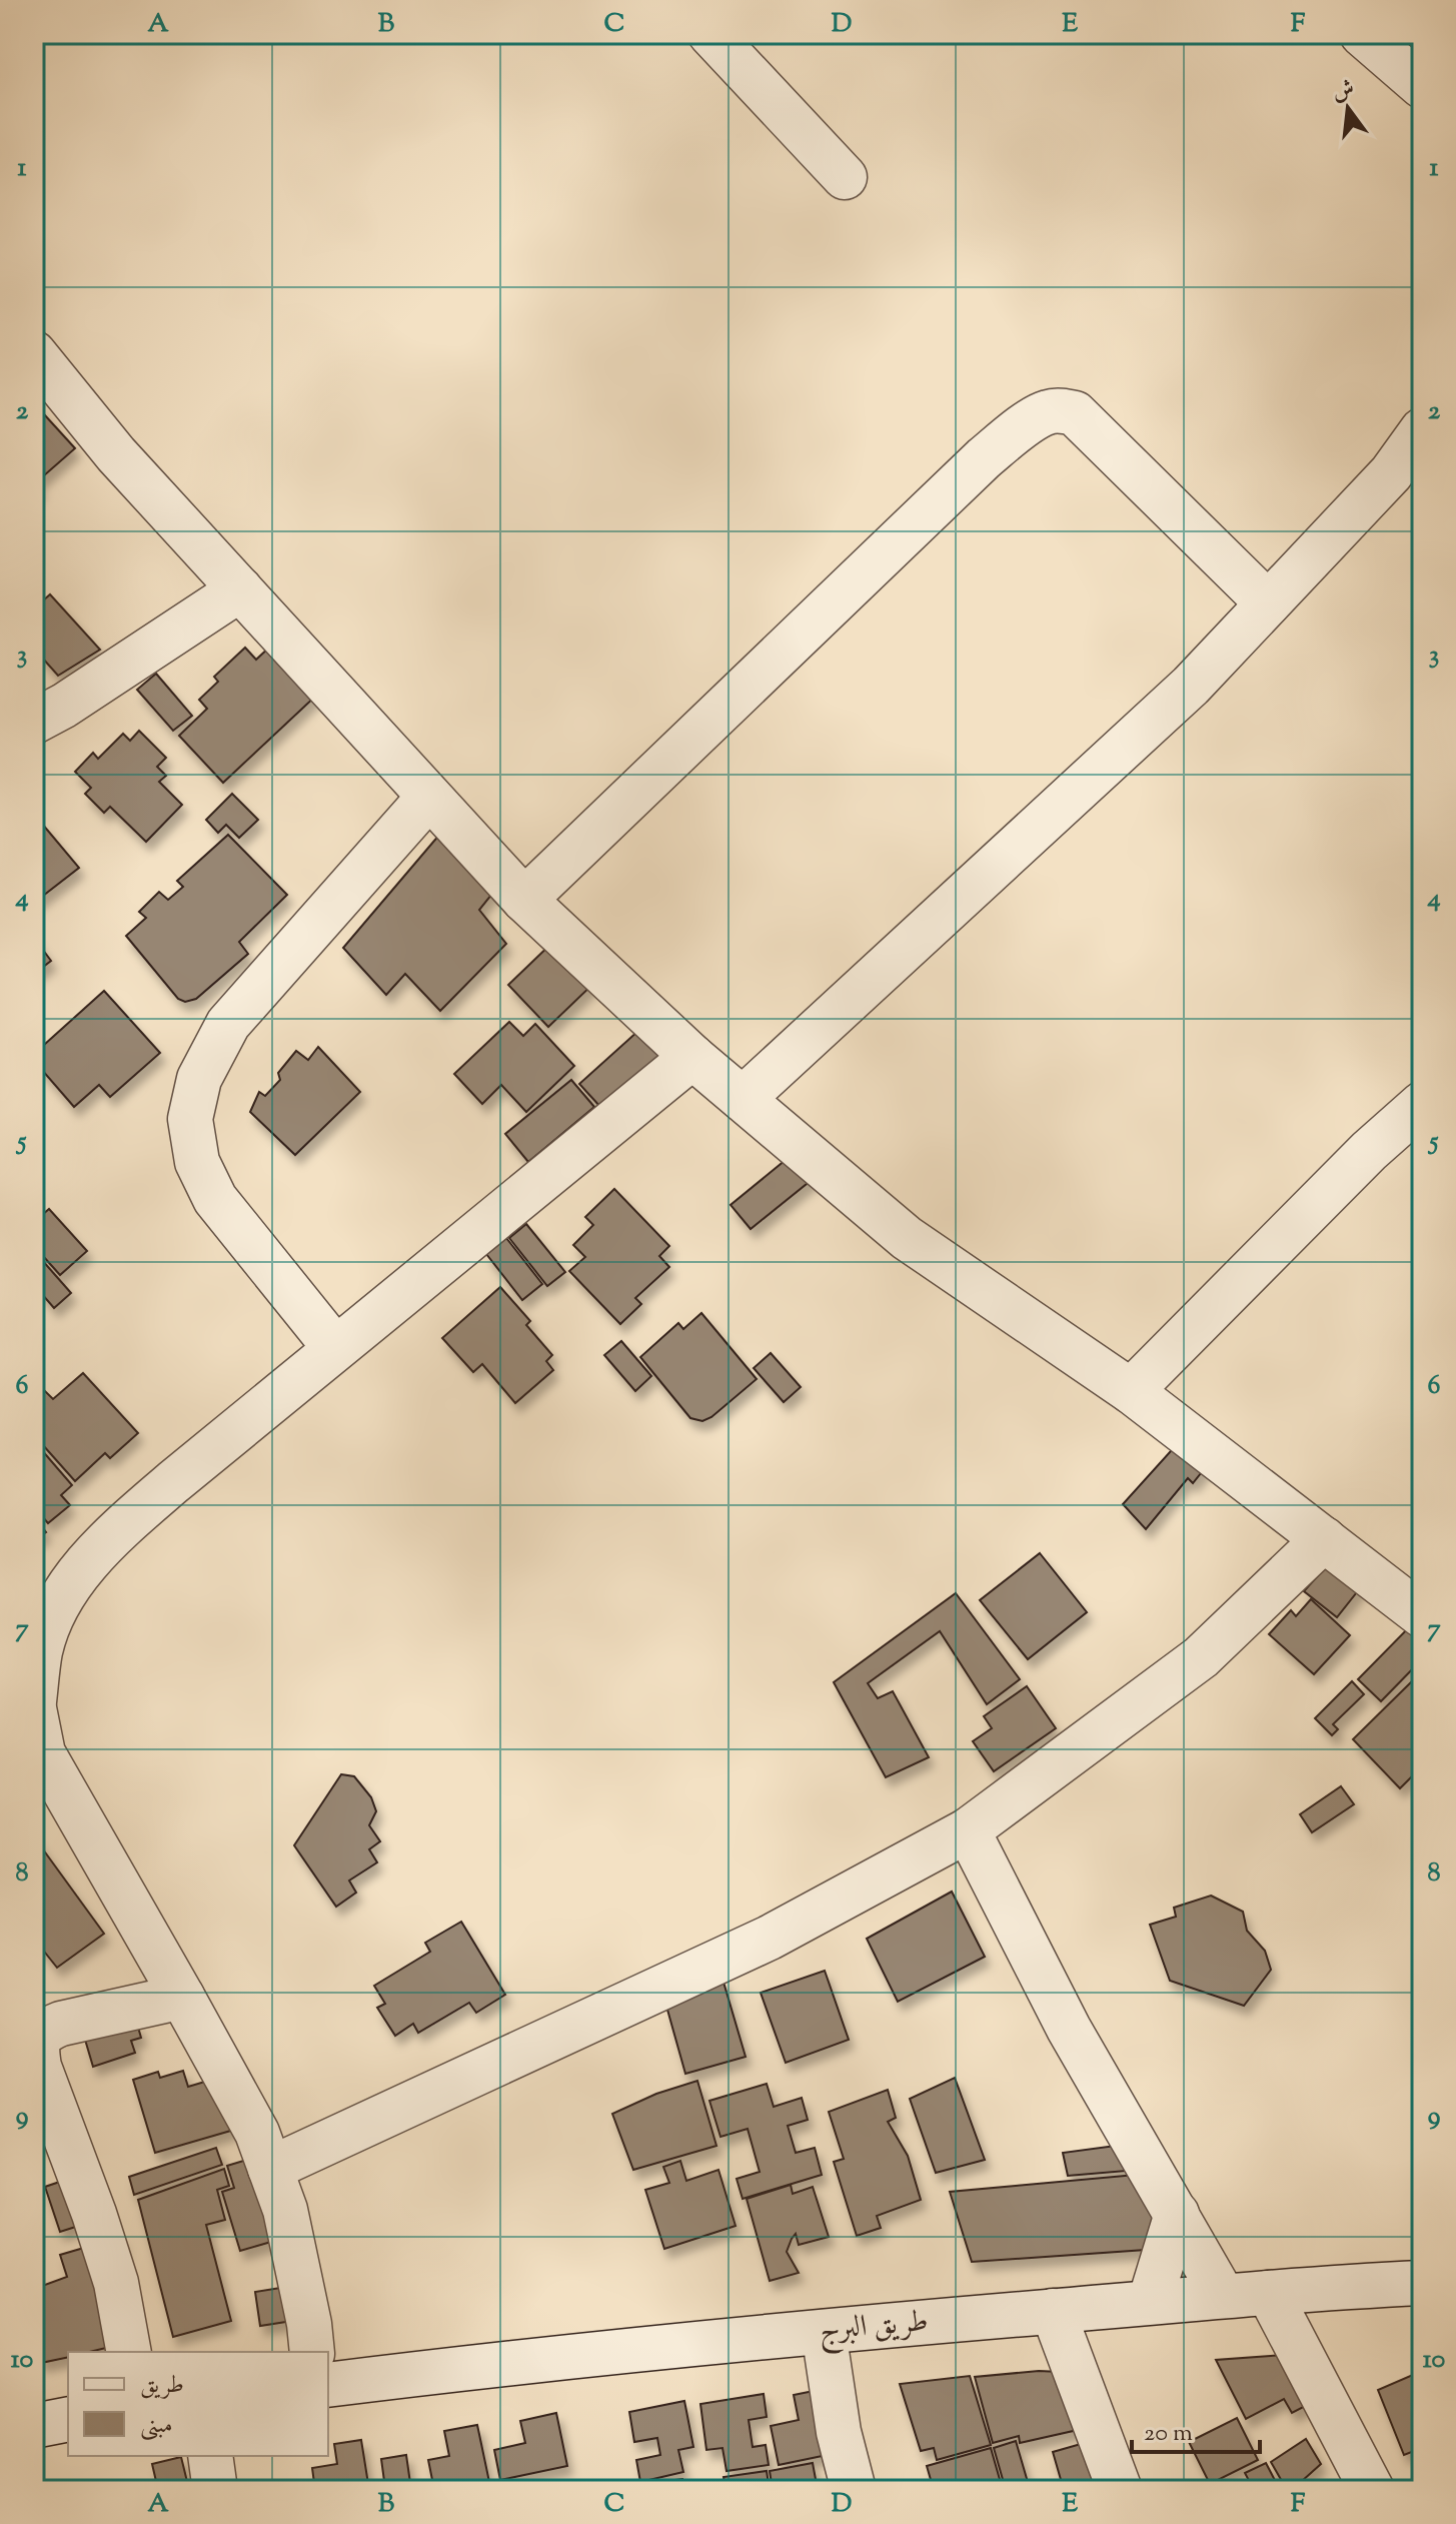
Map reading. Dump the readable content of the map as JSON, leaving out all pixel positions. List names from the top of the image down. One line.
{"streets":{"street":["طريق البرج"]},"legend":["طريق","مبنى"],"scale_bar":"20 m","north":"top","grid":{"columns":["A","B","C","D","E","F"],"rows":["1","2","3","4","5","6","7","8","9","10"]}}
